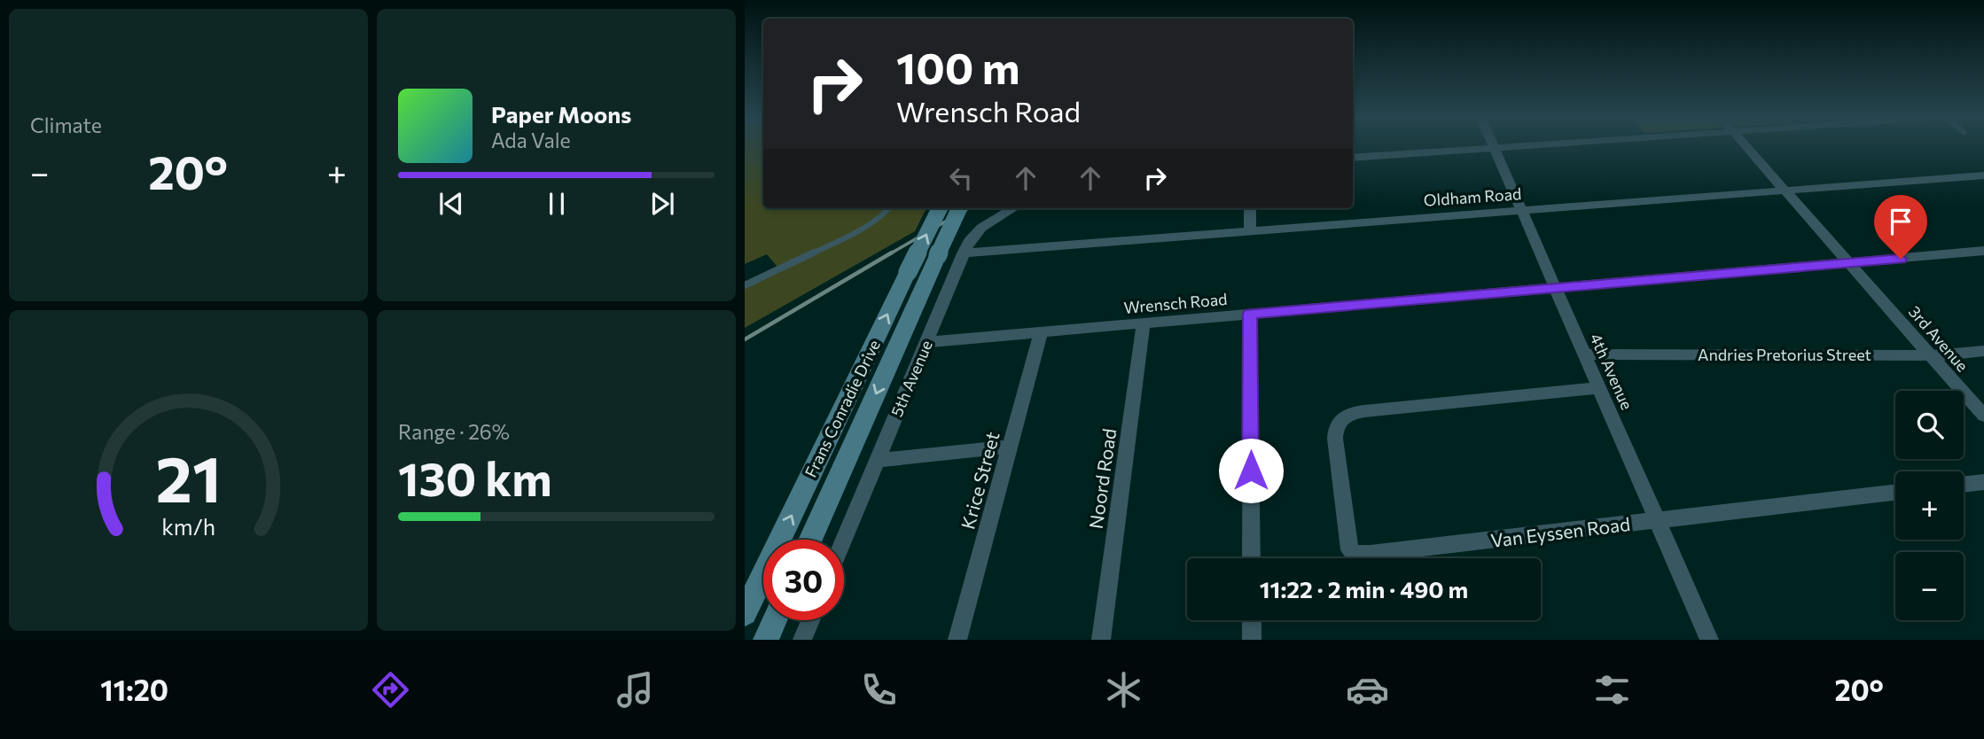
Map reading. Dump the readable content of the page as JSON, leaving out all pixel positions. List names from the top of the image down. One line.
{"streets":{"main road":["Frans Conradie Drive"],"street":["Oldham Road","Wrensch Road","3rd Avenue","Andries Pretorius Street","4th Avenue","5th Avenue","Noord Road","Krice Street","Van Eyssen Road"]},"crossings":[["Oldham Road","3rd Avenue"],["Oldham Road","4th Avenue"],["Oldham Road","5th Avenue"],["Wrensch Road","3rd Avenue"],["Wrensch Road","4th Avenue"],["Wrensch Road","5th Avenue"],["Wrensch Road","Noord Road"],["Wrensch Road","Krice Street"],["3rd Avenue","Andries Pretorius Street"],["Andries Pretorius Street","4th Avenue"],["4th Avenue","Van Eyssen Road"]],"page":{"tile":["Climate",["Range · 26%","130 km"]],"turn":["100 m","Wrensch Road"],"song":["Paper Moons","Ada Vale"],"heat":["−","20°","+"],"map_buttons":["+","−"],"limit":"30","trip":"11:22 · 2 min · 490 m","tabs":["11:20","20°"],"gauge":["21","km/h"]}}
